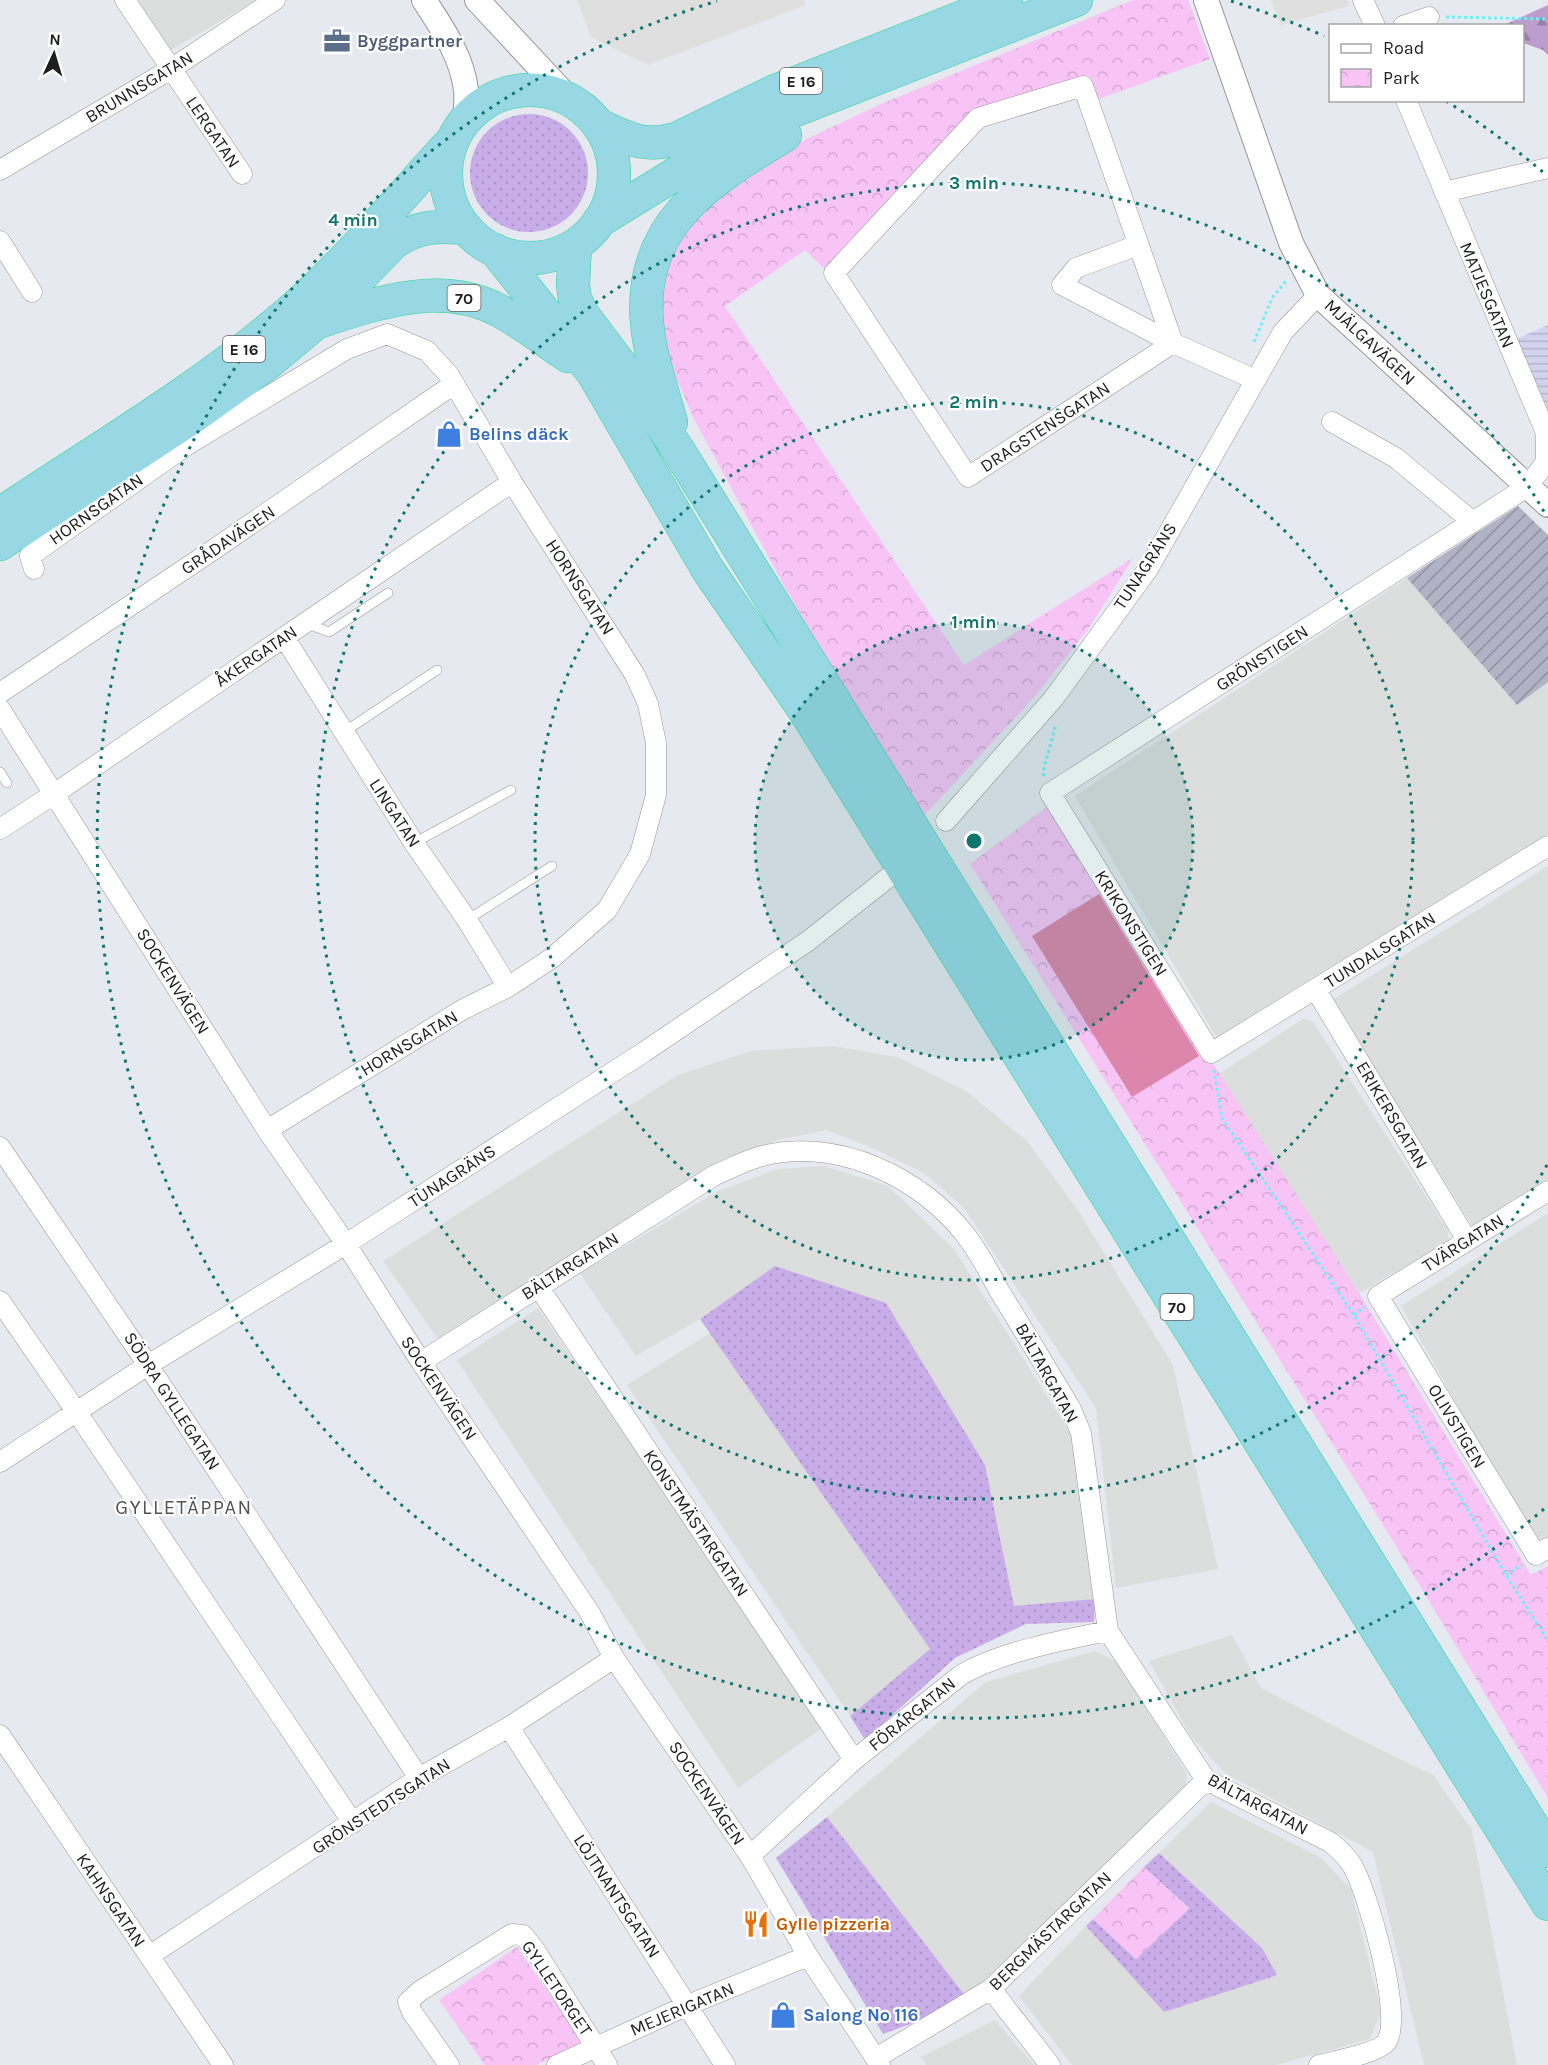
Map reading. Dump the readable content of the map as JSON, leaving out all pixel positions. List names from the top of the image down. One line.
{"streets":{"highway":["E 16","70"],"street":["BRUNNSGATAN","LERGATAN","MATJESGATAN","MJÄLGAVÄGEN","DRAGSTENSGATAN","HORNSGATAN","GRÅDAVÄGEN","TUNAGRÄNS","ÅKERGATAN","GRÖNSTIGEN","LINGATAN","KRIKONSTIGEN","TUNDALSGATAN","SOCKENVÄGEN","ERIKERSGATAN","TVÄRGATAN","BÄLTARGATAN","SÖDRA GYLLEGATAN","OLIVSTIGEN","KONSTMÄSTARGATAN","FÖRARGATAN","GRÖNSTEDTSGATAN","LÖJTNANTSGATAN","KAHNSGATAN","BERGMÄSTARGATAN","GYLLETORGET","MEJERIGATAN"]},"crossings":[["E 16","70"],["BRUNNSGATAN","LERGATAN"],["MATJESGATAN","MJÄLGAVÄGEN"],["MATJESGATAN","GRÖNSTIGEN"],["MJÄLGAVÄGEN","TUNAGRÄNS"],["MJÄLGAVÄGEN","GRÖNSTIGEN"],["HORNSGATAN","GRÅDAVÄGEN"],["HORNSGATAN","ÅKERGATAN"],["HORNSGATAN","LINGATAN"],["HORNSGATAN","SOCKENVÄGEN"],["TUNAGRÄNS","SOCKENVÄGEN"],["TUNAGRÄNS","SÖDRA GYLLEGATAN"],["ÅKERGATAN","LINGATAN"],["ÅKERGATAN","SOCKENVÄGEN"],["GRÖNSTIGEN","KRIKONSTIGEN"],["KRIKONSTIGEN","TUNDALSGATAN"],["TUNDALSGATAN","ERIKERSGATAN"],["SOCKENVÄGEN","BÄLTARGATAN"],["SOCKENVÄGEN","FÖRARGATAN"],["SOCKENVÄGEN","GRÖNSTEDTSGATAN"],["SOCKENVÄGEN","BERGMÄSTARGATAN"],["SOCKENVÄGEN","MEJERIGATAN"],["ERIKERSGATAN","TVÄRGATAN"],["TVÄRGATAN","OLIVSTIGEN"],["BÄLTARGATAN","KONSTMÄSTARGATAN"],["BÄLTARGATAN","FÖRARGATAN"],["BÄLTARGATAN","BERGMÄSTARGATAN"],["SÖDRA GYLLEGATAN","GRÖNSTEDTSGATAN"],["KONSTMÄSTARGATAN","FÖRARGATAN"],["GRÖNSTEDTSGATAN","LÖJTNANTSGATAN"],["GRÖNSTEDTSGATAN","KAHNSGATAN"],["LÖJTNANTSGATAN","MEJERIGATAN"],["GYLLETORGET","MEJERIGATAN"]],"districts":["GYLLETÄPPAN"],"places":{"office":["Byggpartner"],"shop":["Belins däck","Salong No 116"],"restaurant":["Gylle pizzeria"]},"legend":["Road","Park"],"north":"top","rings":["3 min","4 min","2 min","1 min"]}
